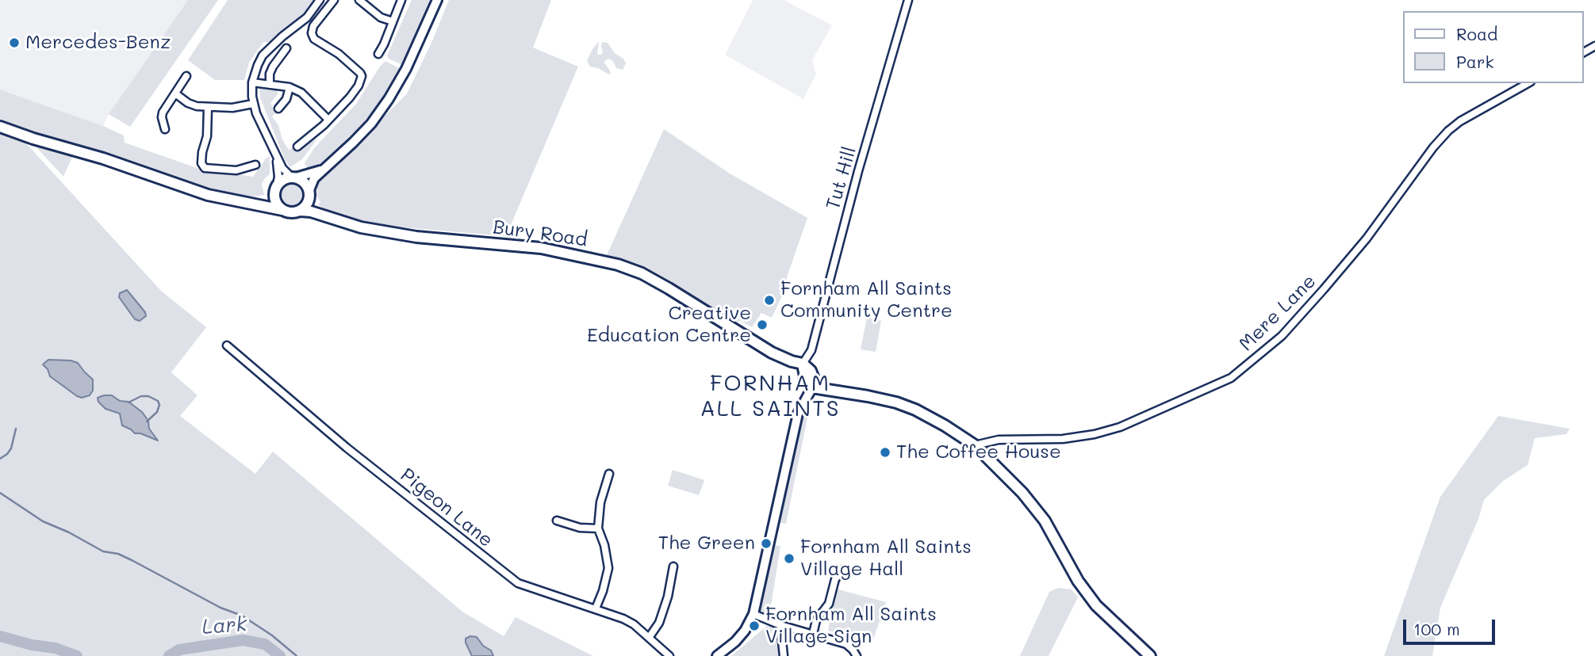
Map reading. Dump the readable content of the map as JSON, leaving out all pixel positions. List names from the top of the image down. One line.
{"streets":{"main road":["Bury Road"],"street":["Tut Hill","Mere Lane","Pigeon Lane"]},"crossings":[["Tut Hill","Bury Road"]],"districts":["FORNHAM ALL SAINTS"],"water":["Lark"],"places":["Mercedes-Benz","Fornham All Saints Community Centre","Creative Education Centre","The Coffee House","The Green","Fornham All Saints Village Hall","Fornham All Saints Village Sign"],"legend":["Road","Park"],"scale_bar":"100 m"}
